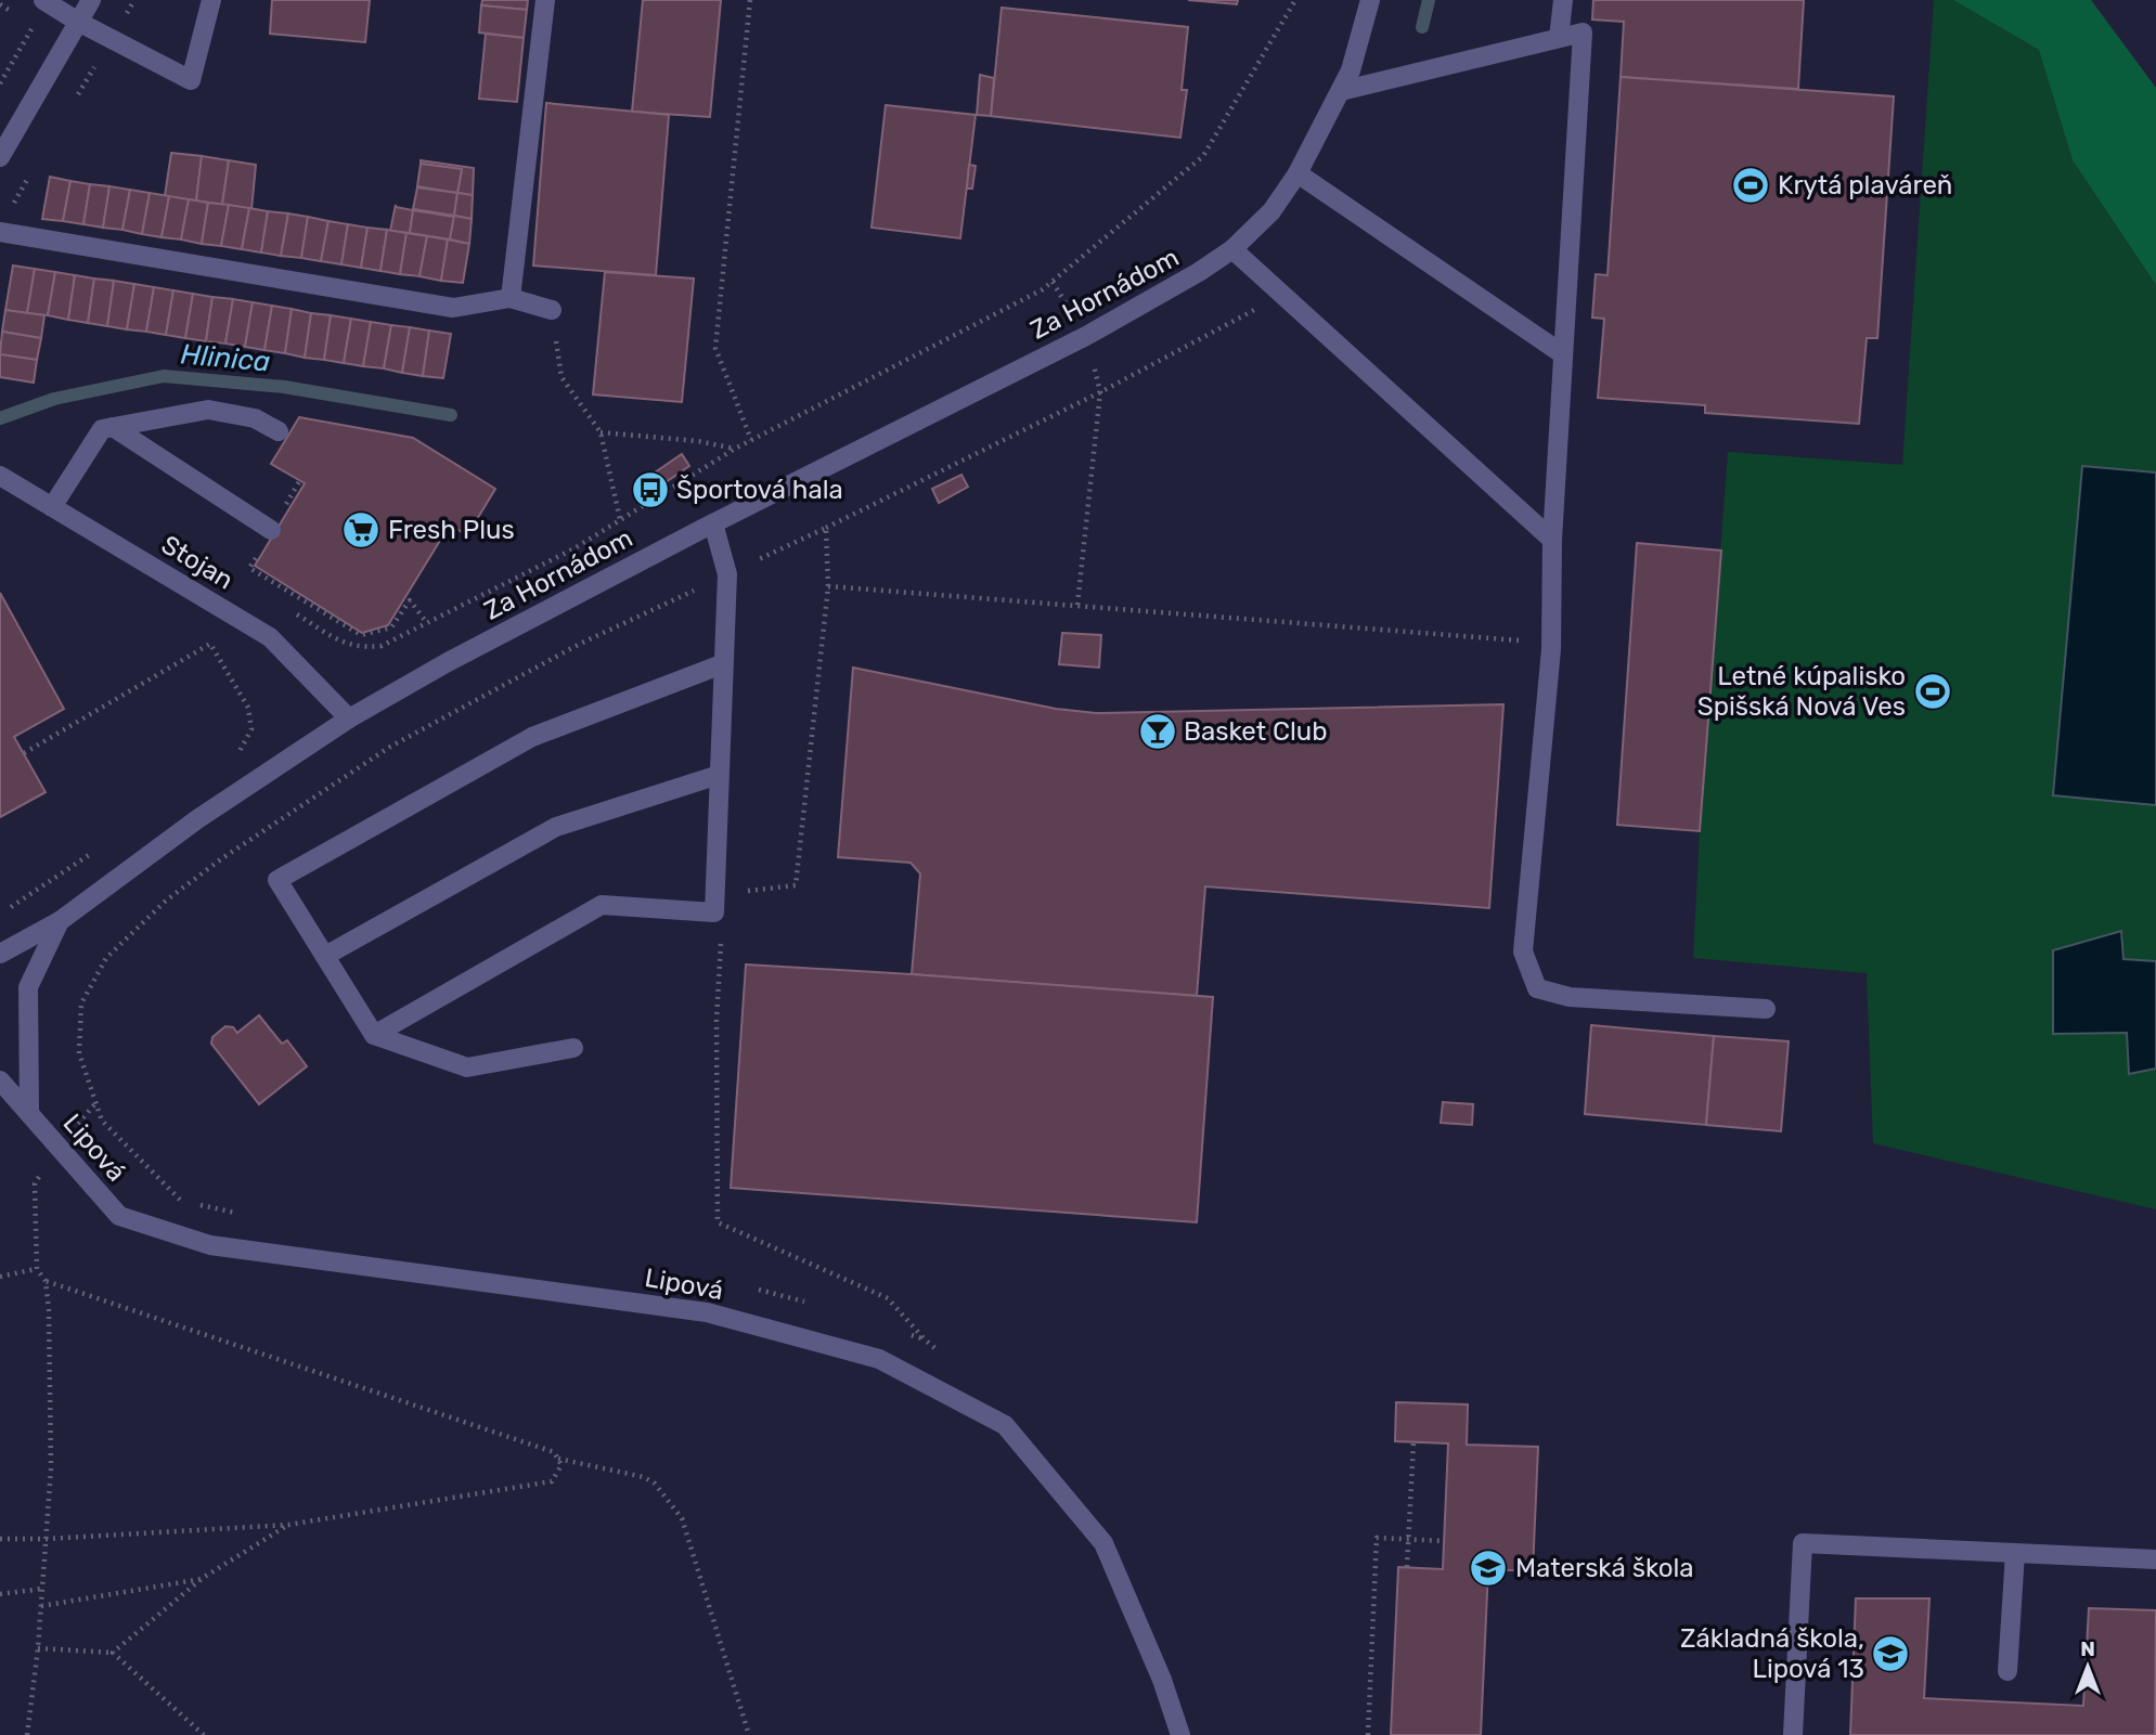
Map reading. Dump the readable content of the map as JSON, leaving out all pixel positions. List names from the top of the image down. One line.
{"streets":{"street":["Za Hornádom","Stojan","Lipová"]},"crossings":[["Za Hornádom","Stojan"],["Za Hornádom","Lipová"]],"water":["Hlinica"],"places":{"sports":["Krytá plaváreň","Letné kúpalisko Spišská Nová Ves"],"bus stop":["Športová hala"],"supermarket":["Fresh Plus"],"bar":["Basket Club"],"school or university":["Materská škola","Základná škola, Lipová 13"]},"north":"top"}
